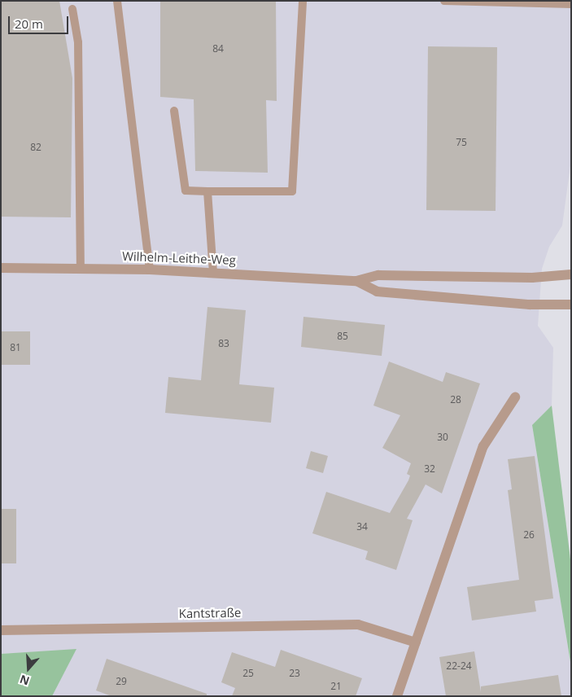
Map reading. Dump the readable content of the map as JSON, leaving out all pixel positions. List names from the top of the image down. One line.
{"streets":{"street":["Wilhelm-Leithe-Weg","Kantstraße"]},"house_numbers":["84","75","82","85","83","81","28","30","32","34","26","22-24","25","23","29","21"],"scale_bar":"20 m","north":"bottom"}
